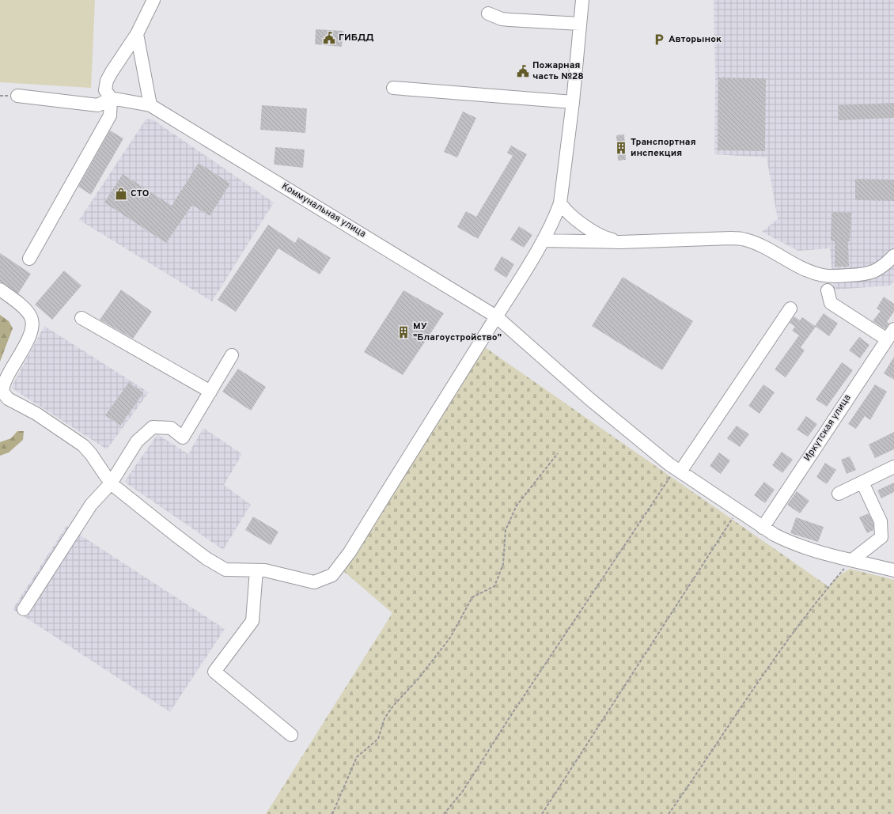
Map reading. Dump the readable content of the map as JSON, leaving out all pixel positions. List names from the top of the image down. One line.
{"streets":{"street":["Коммунальная улица","Иркутская улица"]},"crossings":[["Коммунальная улица","Иркутская улица"]],"places":{"public building":["ГИБДД","Пожарная часть №28"],"parking":["Авторынок"],"building":["Транспортная инспекция","МУ \"Благоустройство\""],"shop":["СТО"]}}
